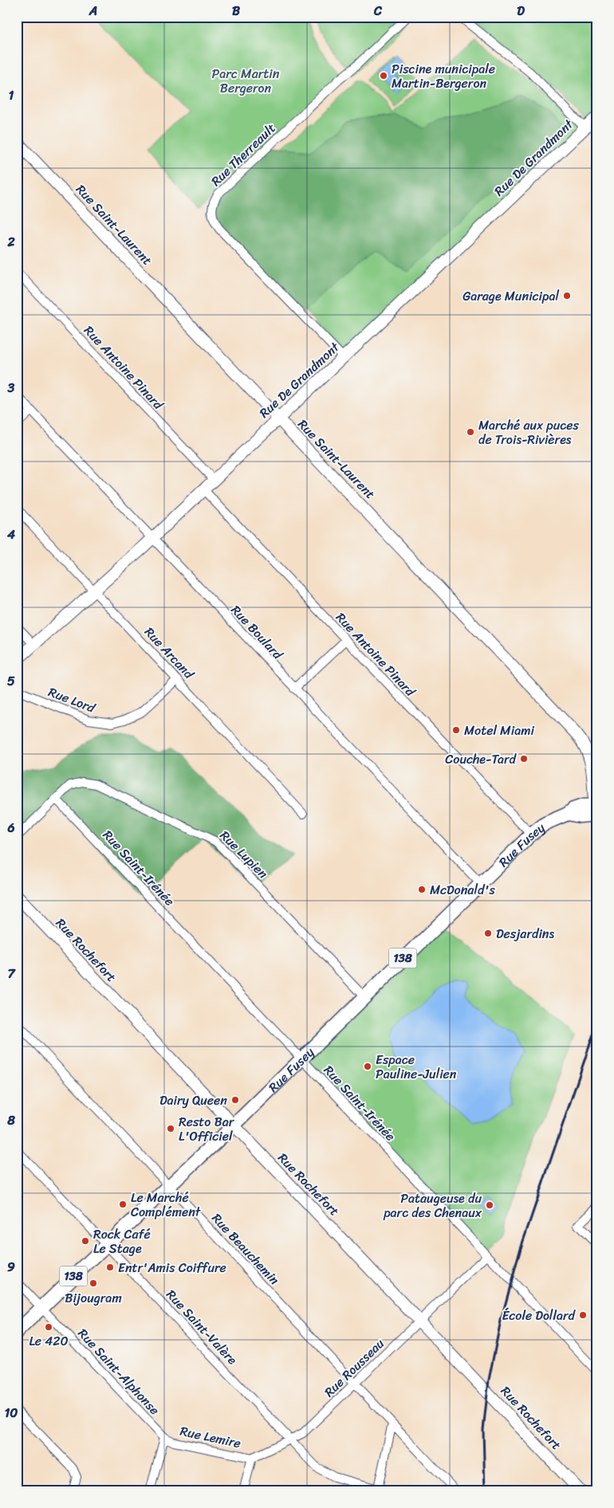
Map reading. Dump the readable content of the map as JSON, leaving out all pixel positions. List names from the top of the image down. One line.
{"streets":{"main road":["Rue Fusey","138"],"street":["Rue Therreault","Rue De Grandmont","Rue Saint-Laurent","Rue Antoine Pinard","Rue Boulard","Rue Arcand","Rue Lord","Rue Lupien","Rue Saint-Irénée","Rue Rochefort","Rue Beauchemin","Rue Saint-Valère","Rue Rousseau","Rue Saint-Alphonse","Rue Lemire"]},"crossings":[["Rue Therreault","Rue De Grandmont"],["Rue De Grandmont","Rue Saint-Laurent"],["Rue De Grandmont","Rue Antoine Pinard"],["Rue De Grandmont","Rue Boulard"],["Rue De Grandmont","Rue Arcand"],["Rue Saint-Laurent","Rue Fusey"],["Rue Antoine Pinard","Rue Fusey"],["Rue Boulard","Rue Fusey"],["Rue Arcand","Rue Lord"],["Rue Fusey","Rue Lupien"],["Rue Fusey","Rue Saint-Irénée"],["Rue Fusey","Rue Rochefort"],["Rue Fusey","Rue Beauchemin"],["Rue Fusey","Rue Saint-Valère"],["Rue Fusey","Rue Saint-Alphonse"],["Rue Lupien","Rue Saint-Irénée"],["Rue Saint-Irénée","Rue Rousseau"],["Rue Rochefort","Rue Rousseau"],["Rue Beauchemin","Rue Rousseau"],["Rue Saint-Valère","Rue Rousseau"],["Rue Rousseau","Rue Lemire"],["Rue Saint-Alphonse","Rue Lemire"]],"parks":["Parc Martin Bergeron"],"places":["Piscine municipale Martin-Bergeron","Garage Municipal","Marché aux puces de Trois-Rivières","Motel Miami","Couche-Tard","McDonald's","Desjardins","Espace Pauline-Julien","Dairy Queen","Resto Bar L'Officiel","Le Marché Complément","Pataugeuse du parc des Chenaux","Rock Café Le Stage","Entr'Amis Coiffure","Bijougram","École Dollard","Le 420"],"grid":{"columns":["A","B","C","D"],"rows":["1","2","3","4","5","6","7","8","9","10"]}}
